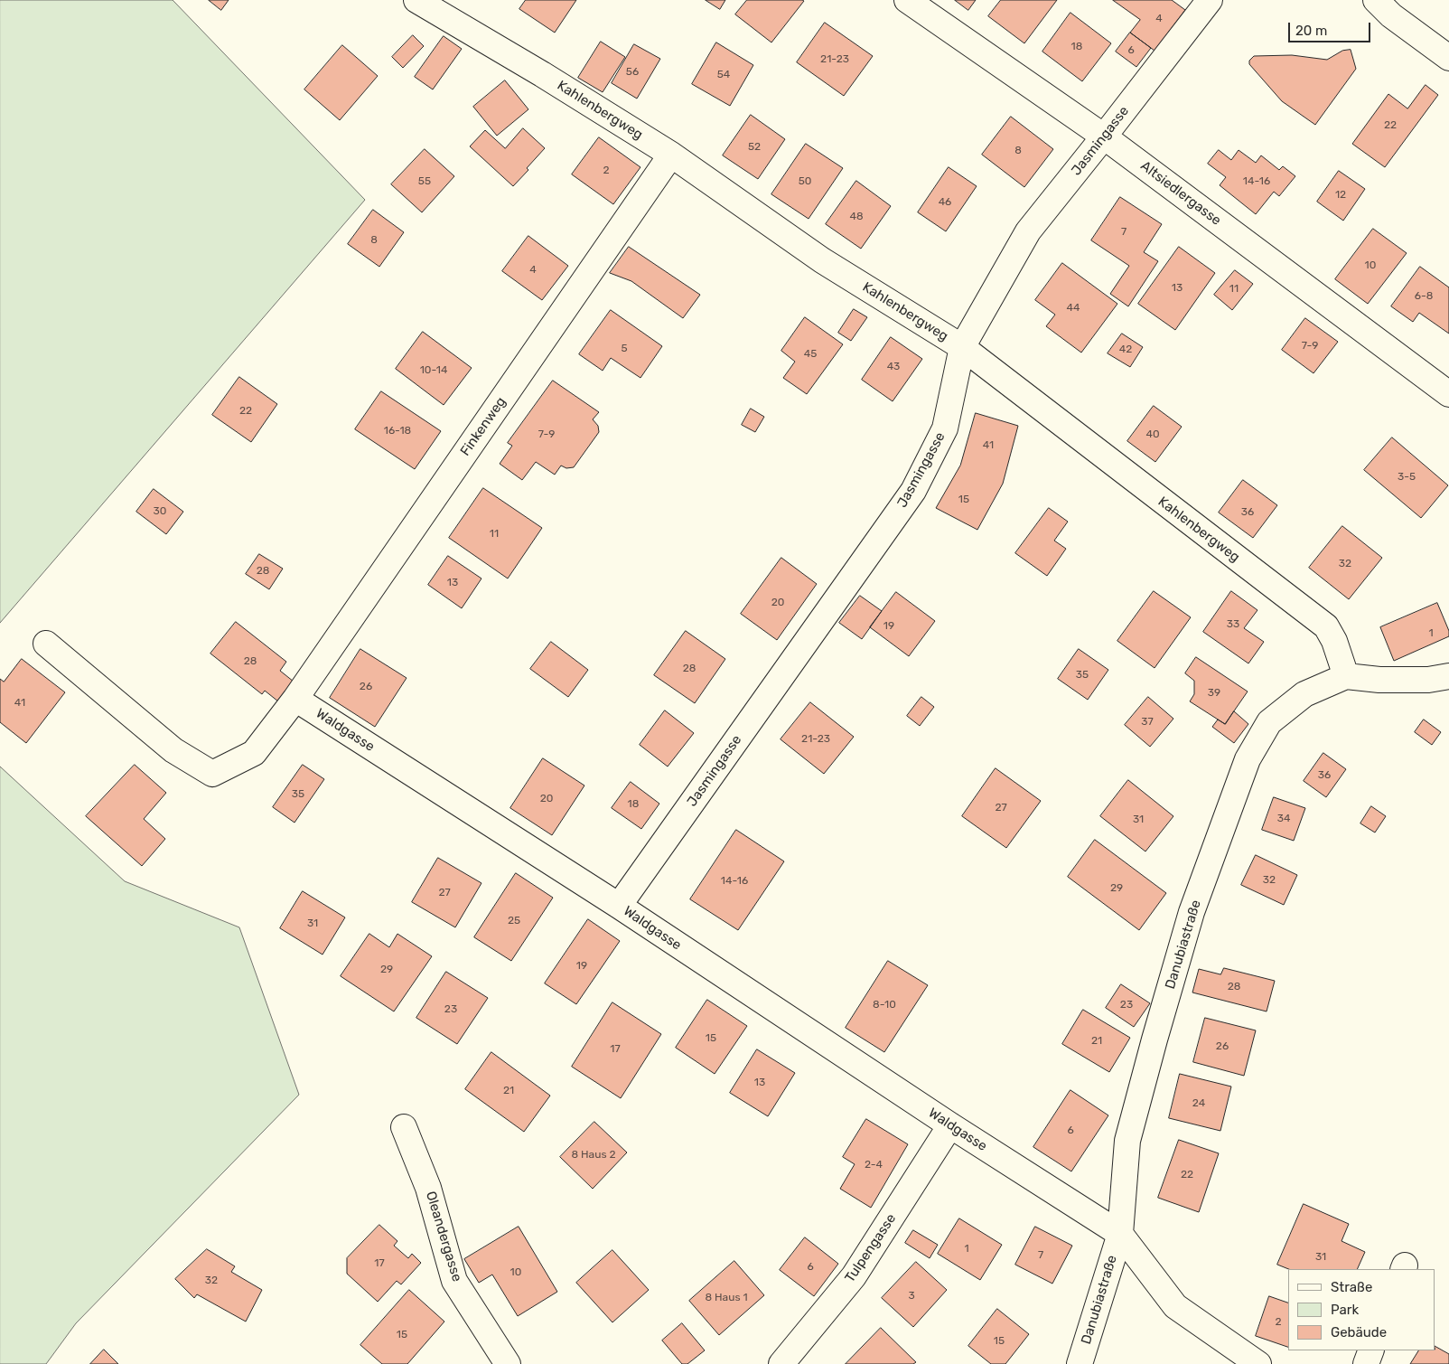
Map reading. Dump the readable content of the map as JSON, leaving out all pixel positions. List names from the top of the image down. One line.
{"streets":{"street":["Kahlenbergweg","Jasmingasse","Altsiedlergasse","Finkenweg","Waldgasse","Danubiastraße","Oleandergasse","Tulpengasse"]},"crossings":[["Kahlenbergweg","Jasmingasse"],["Kahlenbergweg","Finkenweg"],["Kahlenbergweg","Danubiastraße"],["Jasmingasse","Altsiedlergasse"],["Jasmingasse","Waldgasse"],["Finkenweg","Waldgasse"],["Waldgasse","Danubiastraße"],["Waldgasse","Tulpengasse"]],"house_numbers":["4","18","6","21-23","56","54","22","52","8","2","55","50","14-16","12","46","48","7","8","10","4","13","11","6-8","44","7-9","5","42","45","43","10-14","22","16-18","7-9","40","41","3-5","15","30","36","11","32","28","13","20","33","19","1","28","28","35","26","39","41","37","21-23","36","35","20","18","27","34","31","32","14-16","29","27","25","31","19","29","28","8-10","23","23","15","21","26","17","13","21","24","6","8 Haus 2","2-4","22","1","7","31","17","6","10","32","3","8 Haus 1","2","15","15"],"legend":["Straße","Park","Gebäude"],"scale_bar":"20 m"}
